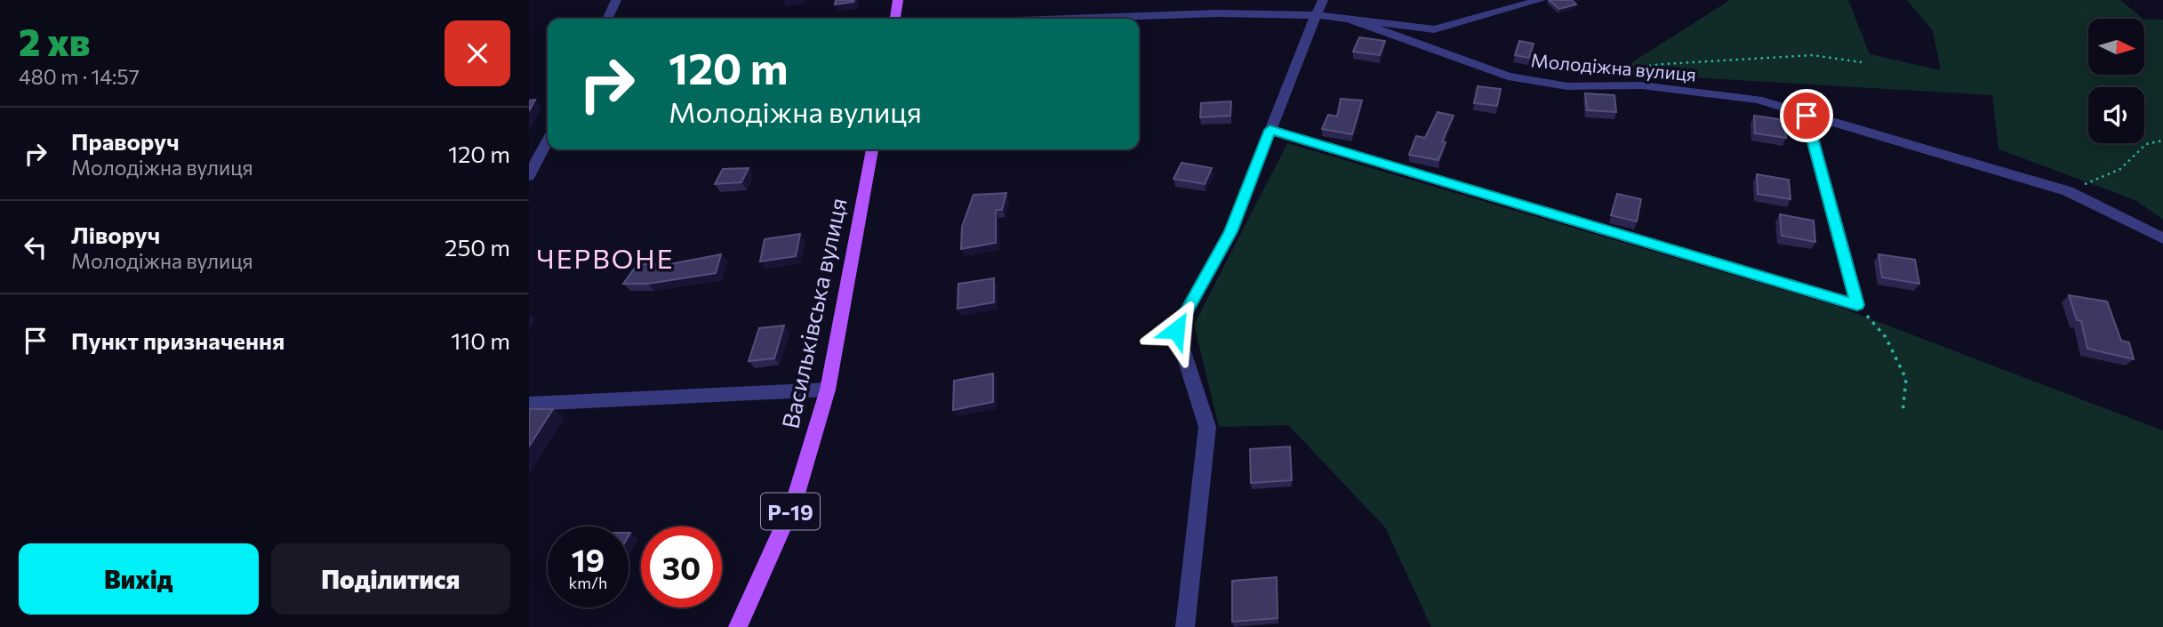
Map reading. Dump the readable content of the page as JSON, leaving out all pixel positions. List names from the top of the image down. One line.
{"streets":{"main road":["Васильківська вулиця","Р-19"],"street":["Молодіжна вулиця"]},"districts":["ЧЕРВОНЕ"],"north":"right","page":{"heading":["2 хв","480 m · 14:57"],"turn":["120 m","Молодіжна вулиця"],"list":[{"name":"Праворуч","note":"Молодіжна вулиця","value":"120 m"},{"name":"Ліворуч","note":"Молодіжна вулиця","value":"250 m"},{"name":"Пункт призначення","value":"110 m"}],"speed":"19 km/h","limit":"30","buttons":["Вихід","Поділитися"]}}
